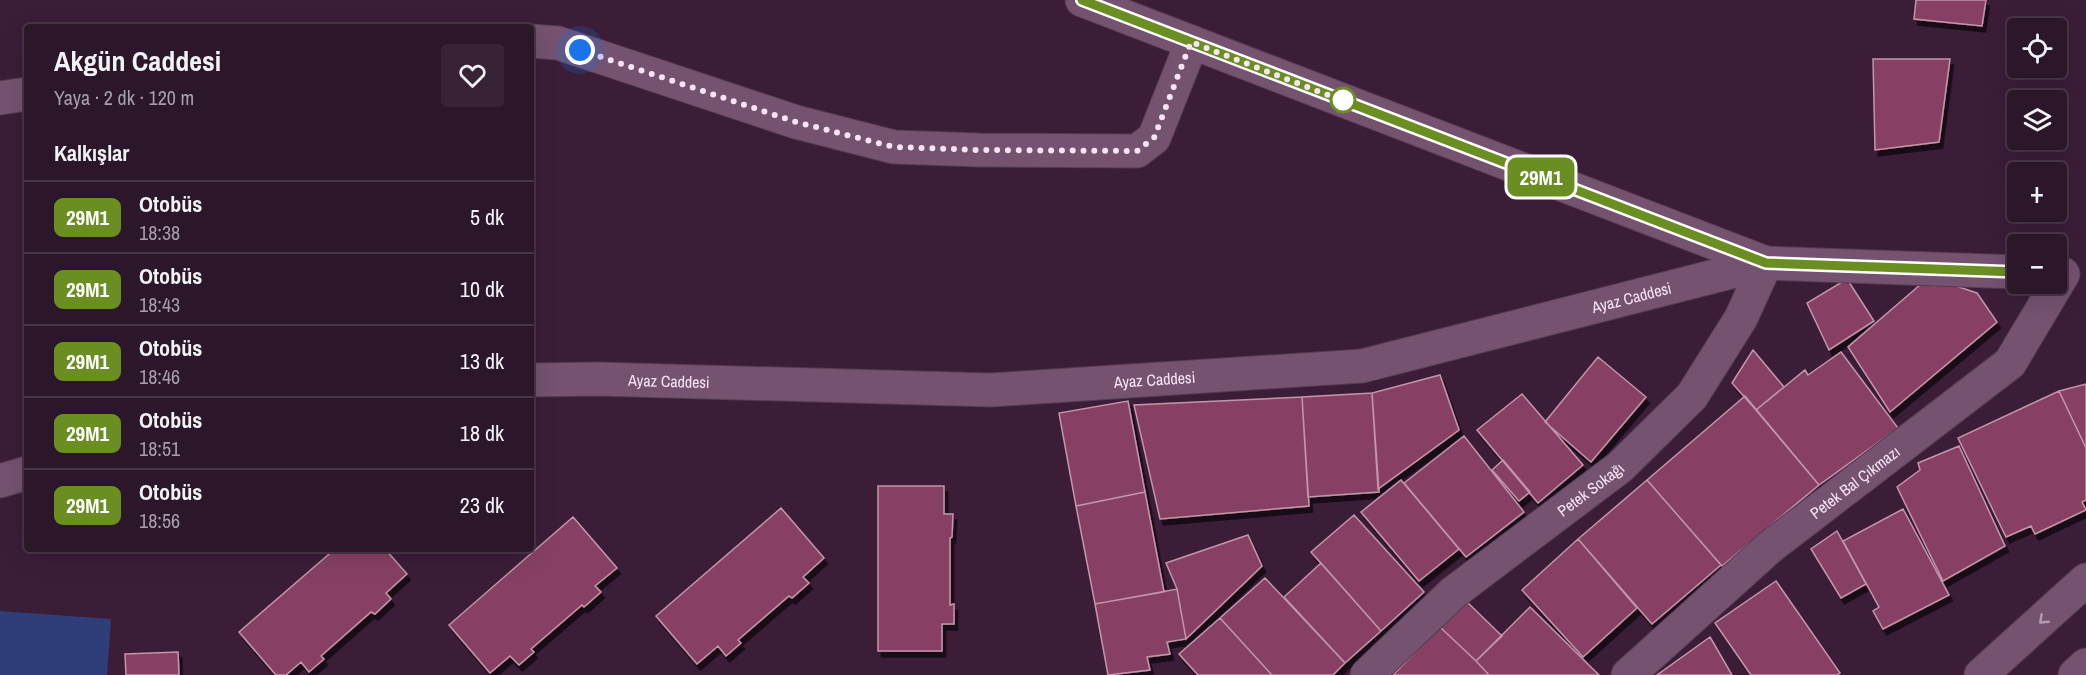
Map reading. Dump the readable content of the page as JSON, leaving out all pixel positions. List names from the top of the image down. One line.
{"streets":{"street":["Ayaz Caddesi","Petek Bal Çıkmazı","Petek Sokağı"]},"crossings":[["Ayaz Caddesi","Petek Sokağı"]],"lines":["bus line 29M1"],"page":{"on_map":"29M1","map_buttons":["+","−"],"heading":[["Akgün Caddesi","Yaya · 2 dk · 120 m"],"Kalkışlar"],"list":[{"mark":"29M1","name":"Otobüs","note":"18:38","value":"5 dk"},{"mark":"29M1","name":"Otobüs","note":"18:43","value":"10 dk"},{"mark":"29M1","name":"Otobüs","note":"18:46","value":"13 dk"},{"mark":"29M1","name":"Otobüs","note":"18:51","value":"18 dk"},{"mark":"29M1","name":"Otobüs","note":"18:56","value":"23 dk"}]}}
